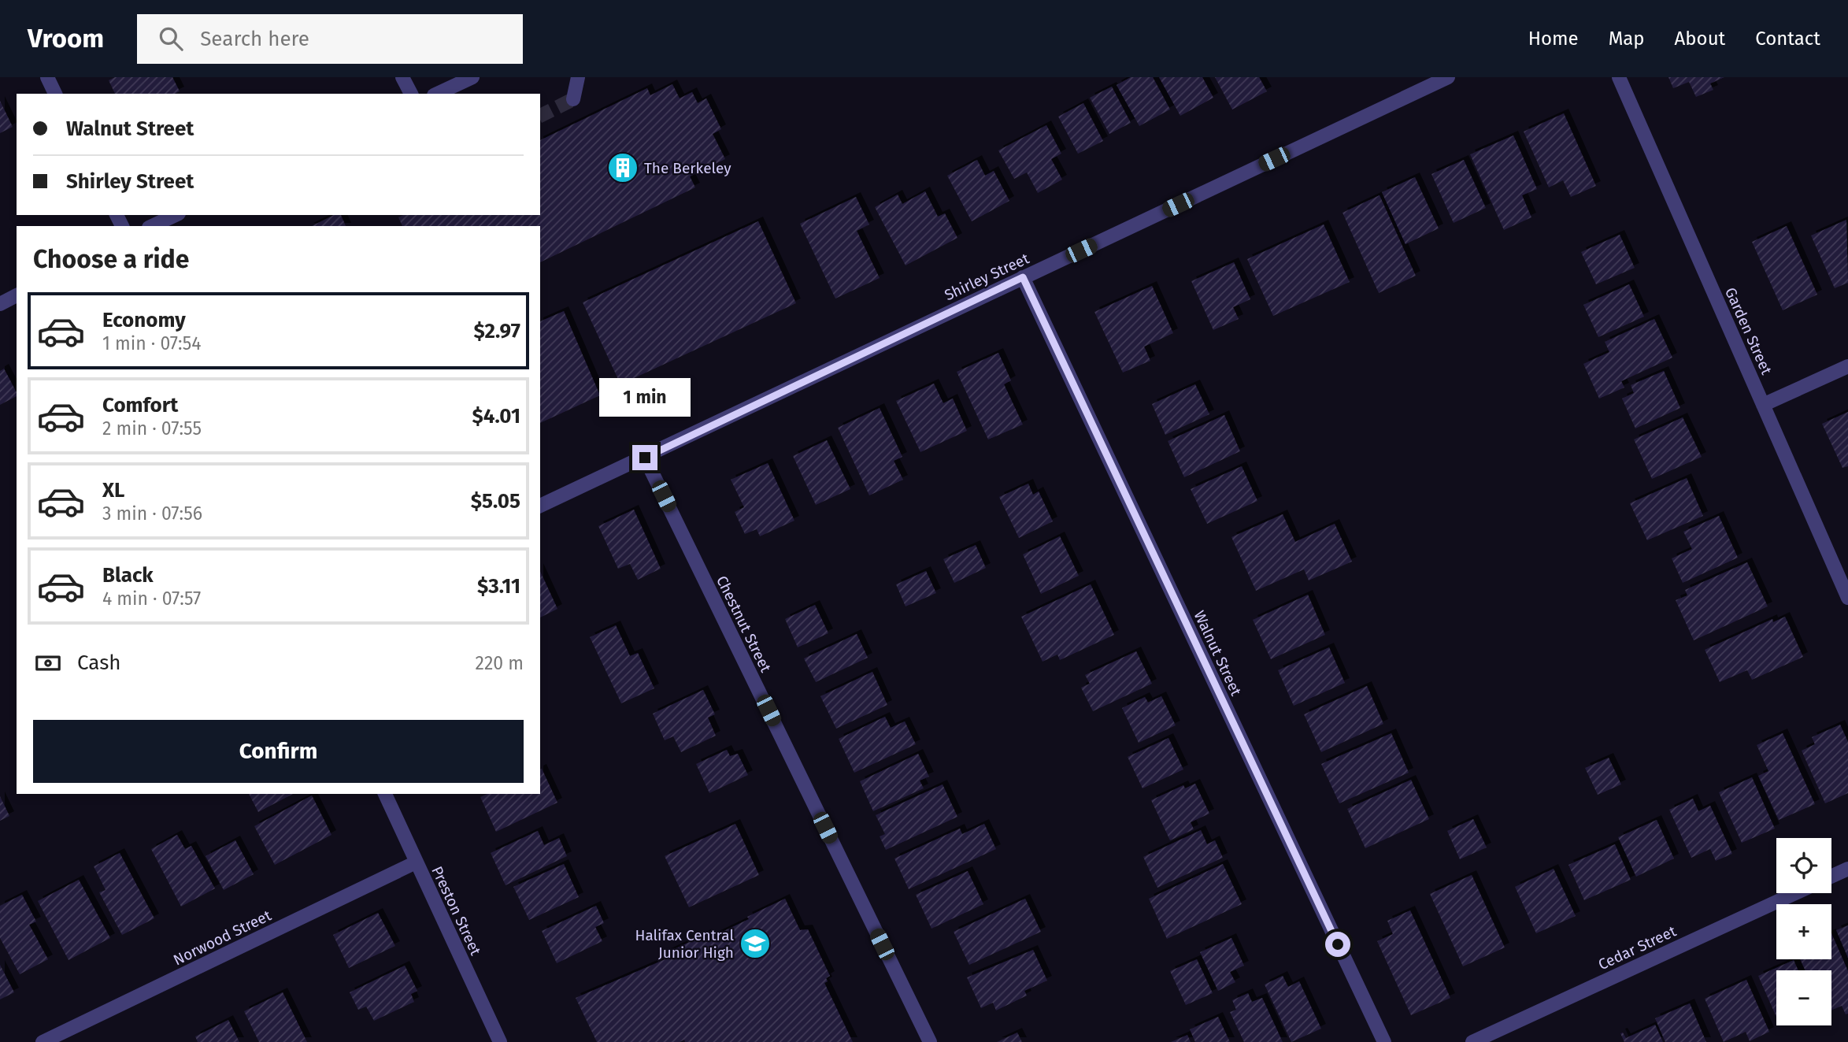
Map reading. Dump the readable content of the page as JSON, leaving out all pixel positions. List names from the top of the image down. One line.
{"streets":{"street":["Shirley Street","Garden Street","Chestnut Street","Walnut Street","Preston Street","Norwood Street","Cedar Street"]},"crossings":[["Shirley Street","Chestnut Street"],["Shirley Street","Walnut Street"],["Preston Street","Norwood Street"]],"places":{"building":["The Berkeley"],"school or university":["Halifax Central Junior High"]},"page":{"header":"Vroom","search":"Search here","nav":["Home","Map","About","Contact"],"banner":["Walnut Street","Shirley Street"],"heading":"Choose a ride","list":[{"name":"Economy","note":"1 min · 07:54","value":"$2.97"},{"name":"Comfort","note":"2 min · 07:55","value":"$4.01"},{"name":"XL","note":"3 min · 07:56","value":"$5.05"},{"name":"Black","note":"4 min · 07:57","value":"$3.11"}],"bubble":"1 min","pay":["Cash","220 m"],"buttons":"Confirm","map_buttons":["+","−"]}}
